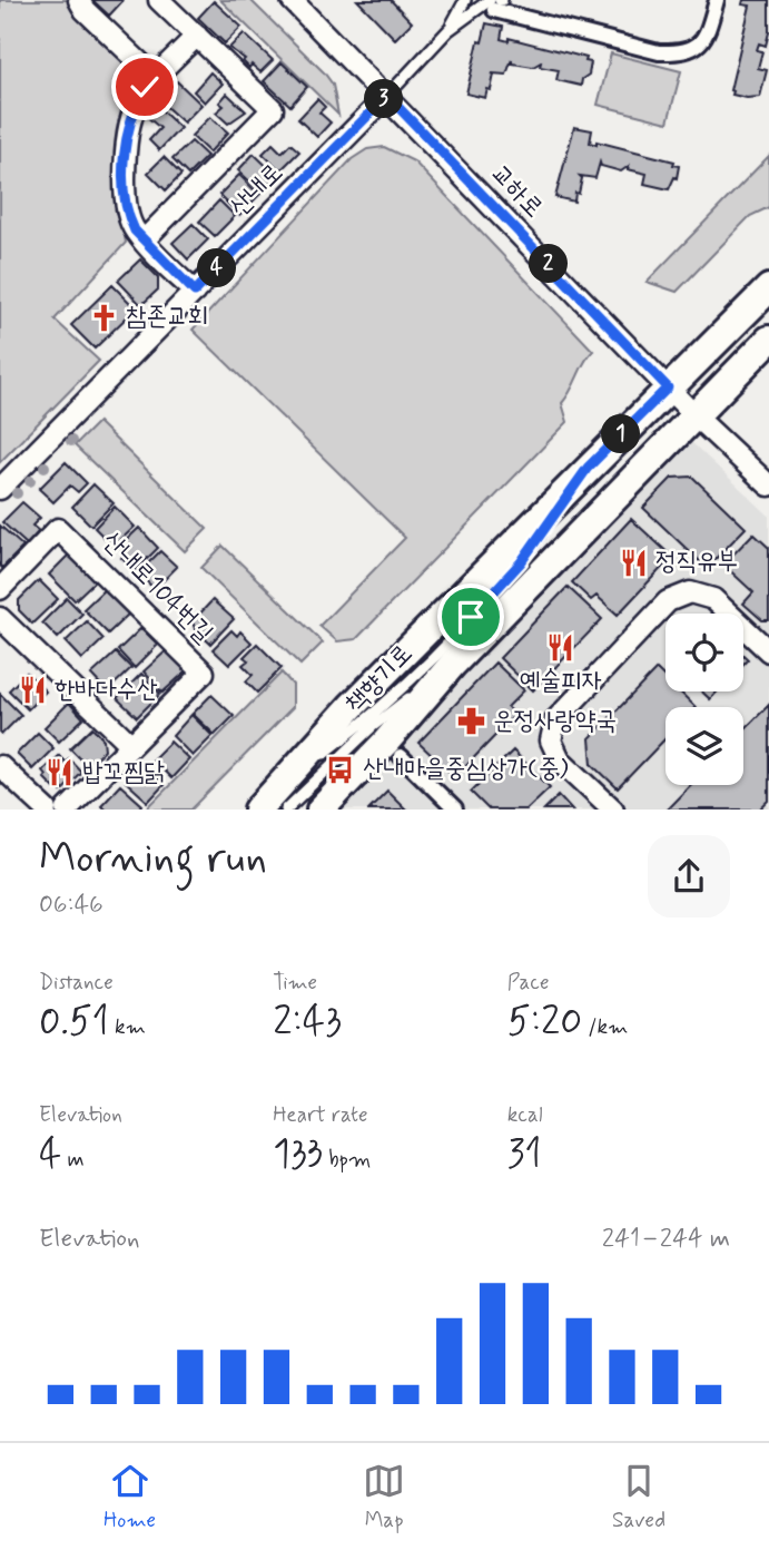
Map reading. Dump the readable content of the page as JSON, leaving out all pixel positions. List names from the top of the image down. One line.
{"streets":{"main road":["책향기로"],"street":["산내로","교하로","산내로104번길"]},"crossings":[["산내로","교하로"],["교하로","책향기로"]],"places":{"church":["참존교회"],"restaurant":["정직유부","예술피자","한바다수산","밥꼬찜닭"],"pharmacy":["운정사랑약국"],"bus stop":["산내마을중심상가(중)"]},"page":{"pins":["3","2","4","1"],"heading":["Morning run","06:46"],"stats":[["Distance","0.51 km"],["Time","2:43"],["Pace","5:20 /km"],["Elevation","4 m"],["Heart rate","133 bpm"],["kcal","31"]],"chart":["Elevation","241–244 m"],"tabs":["Home","Map","Saved"]}}
